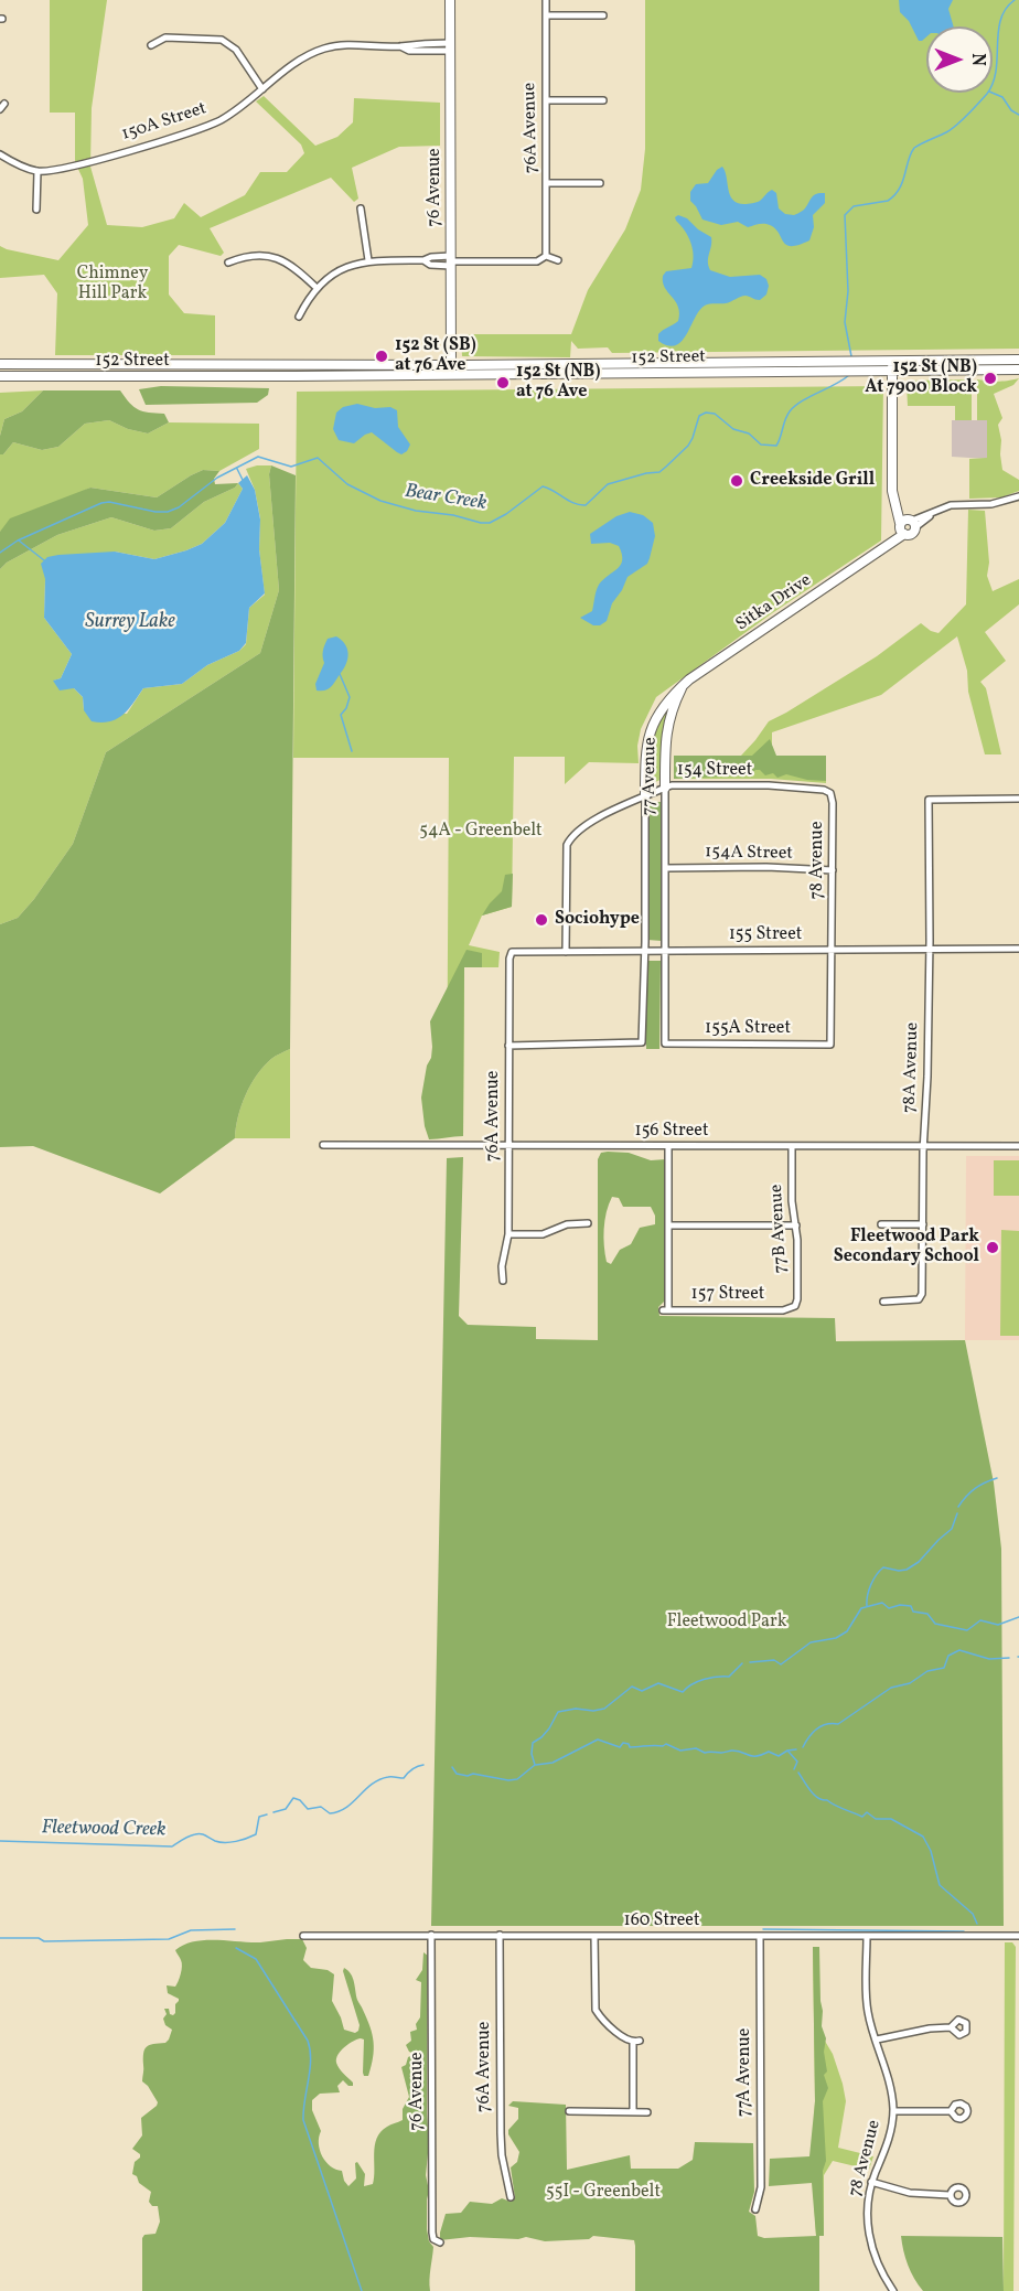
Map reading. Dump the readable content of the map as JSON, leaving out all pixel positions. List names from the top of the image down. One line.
{"streets":{"main road":["76 Avenue","152 Street","Sitka Drive","77 Avenue"],"street":["150A Street","76A Avenue","154 Street","154A Street","78 Avenue","155 Street","155A Street","78A Avenue","156 Street","77B Avenue","157 Street","160 Street","77A Avenue"]},"crossings":[["150A Street","76 Avenue"],["76A Avenue","77 Avenue"],["76A Avenue","155 Street"],["76A Avenue","156 Street"],["76A Avenue","160 Street"],["76 Avenue","152 Street"],["76 Avenue","160 Street"],["Sitka Drive","77 Avenue"],["154 Street","77 Avenue"],["154 Street","78 Avenue"],["154 Street","155 Street"],["77 Avenue","154A Street"],["77 Avenue","155 Street"],["77 Avenue","155A Street"],["154A Street","78 Avenue"],["78 Avenue","155 Street"],["78 Avenue","155A Street"],["78 Avenue","160 Street"],["155 Street","78A Avenue"],["78A Avenue","156 Street"],["156 Street","77B Avenue"],["77B Avenue","157 Street"],["160 Street","77A Avenue"]],"water":["Bear Creek","Surrey Lake","Fleetwood Creek"],"parks":["Chimney Hill Park","54A - Greenbelt","Fleetwood Park","55I - Greenbelt"],"places":["152 St (SB) at 76 Ave","152 St (NB) At 7900 Block","152 St (NB) at 76 Ave","Creekside Grill","Sociohype","Fleetwood Park Secondary School"],"north":"right"}
